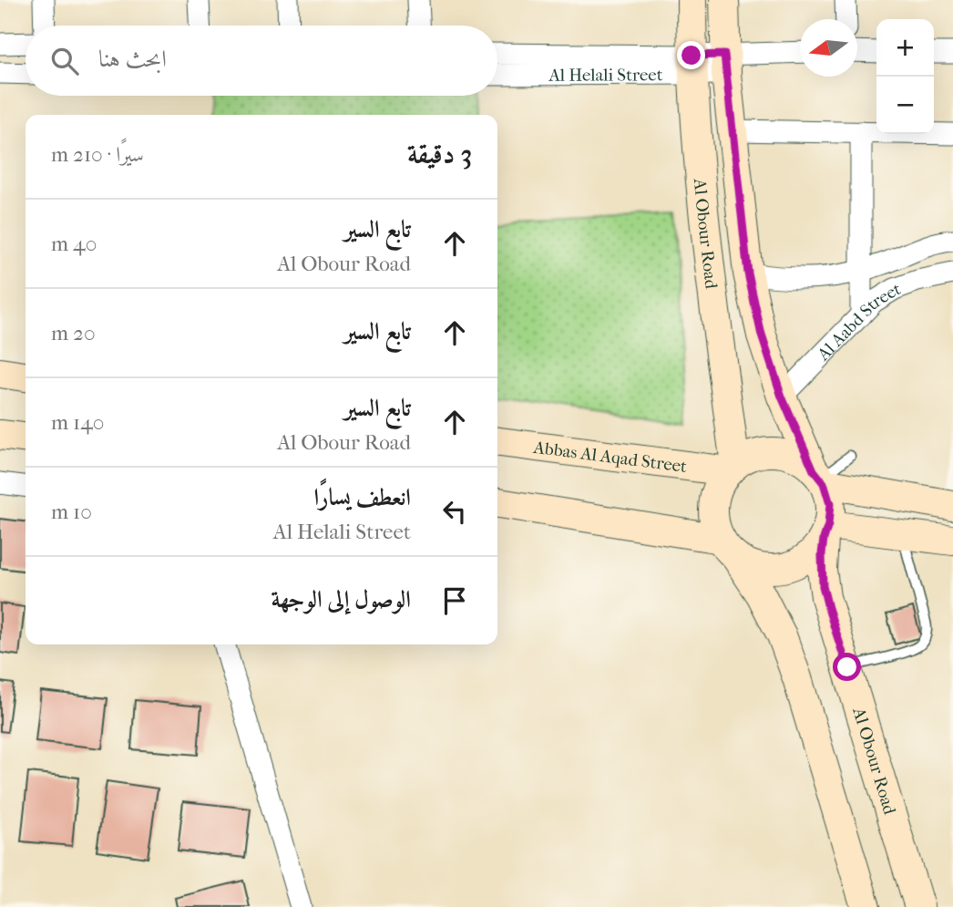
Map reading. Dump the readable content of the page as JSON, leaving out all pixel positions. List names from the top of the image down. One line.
{"streets":{"street":["Al Helali Street","Al Obour Road","Al Aabd Street","Abbas Al Aqad Street"]},"crossings":[["Al Helali Street","Al Obour Road"],["Al Obour Road","Al Aabd Street"],["Al Obour Road","Abbas Al Aqad Street"]],"north":"left","page":{"map_buttons":["+","−"],"search":"ابحث هنا","heading":["3 دقيقة","سيرًا · 210 m"],"list":[["تابع السير","Al Obour Road","40 m"],["تابع السير","20 m"],["تابع السير","Al Obour Road","140 m"],["انعطف يسارًا","Al Helali Street","10 m"],"الوصول إلى الوجهة"]}}
